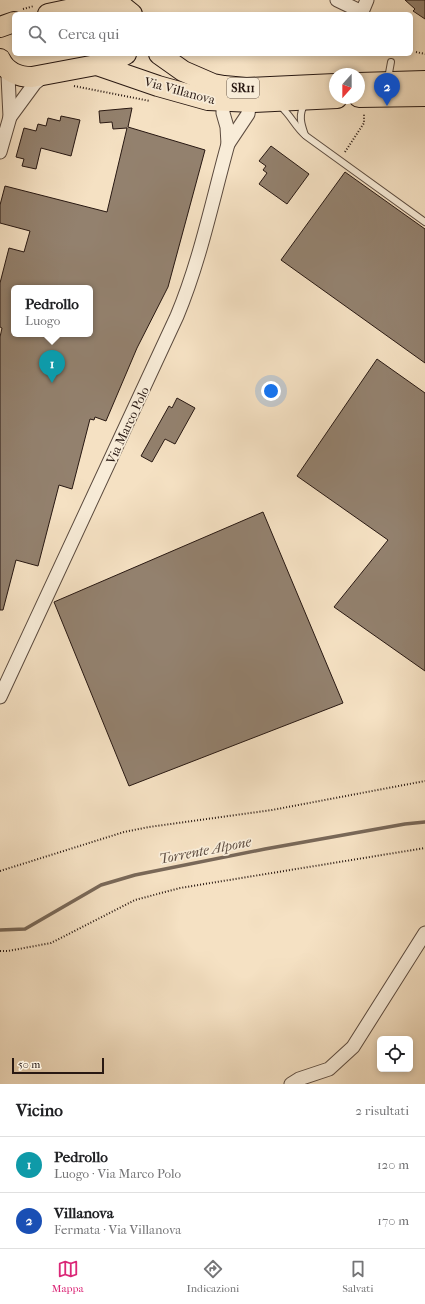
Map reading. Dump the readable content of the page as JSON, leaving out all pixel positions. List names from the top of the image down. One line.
{"streets":{"main road":["SR11","Via Villanova"],"street":["Via Marco Polo"]},"crossings":[["Via Villanova","Via Marco Polo"]],"water":["Torrente Alpone"],"scale_bar":"50 m","north":"bottom","page":{"search":"Cerca qui","pins":["2","1"],"popup":["Pedrollo","Luogo"],"scale":"50 m","heading":["Vicino","2 risultati"],"list":[{"mark":"1","name":"Pedrollo","note":"Luogo · Via Marco Polo","value":"120 m"},{"mark":"2","name":"Villanova","note":"Fermata · Via Villanova","value":"170 m"}],"nav":["Mappa","Indicazioni","Salvati"]}}
